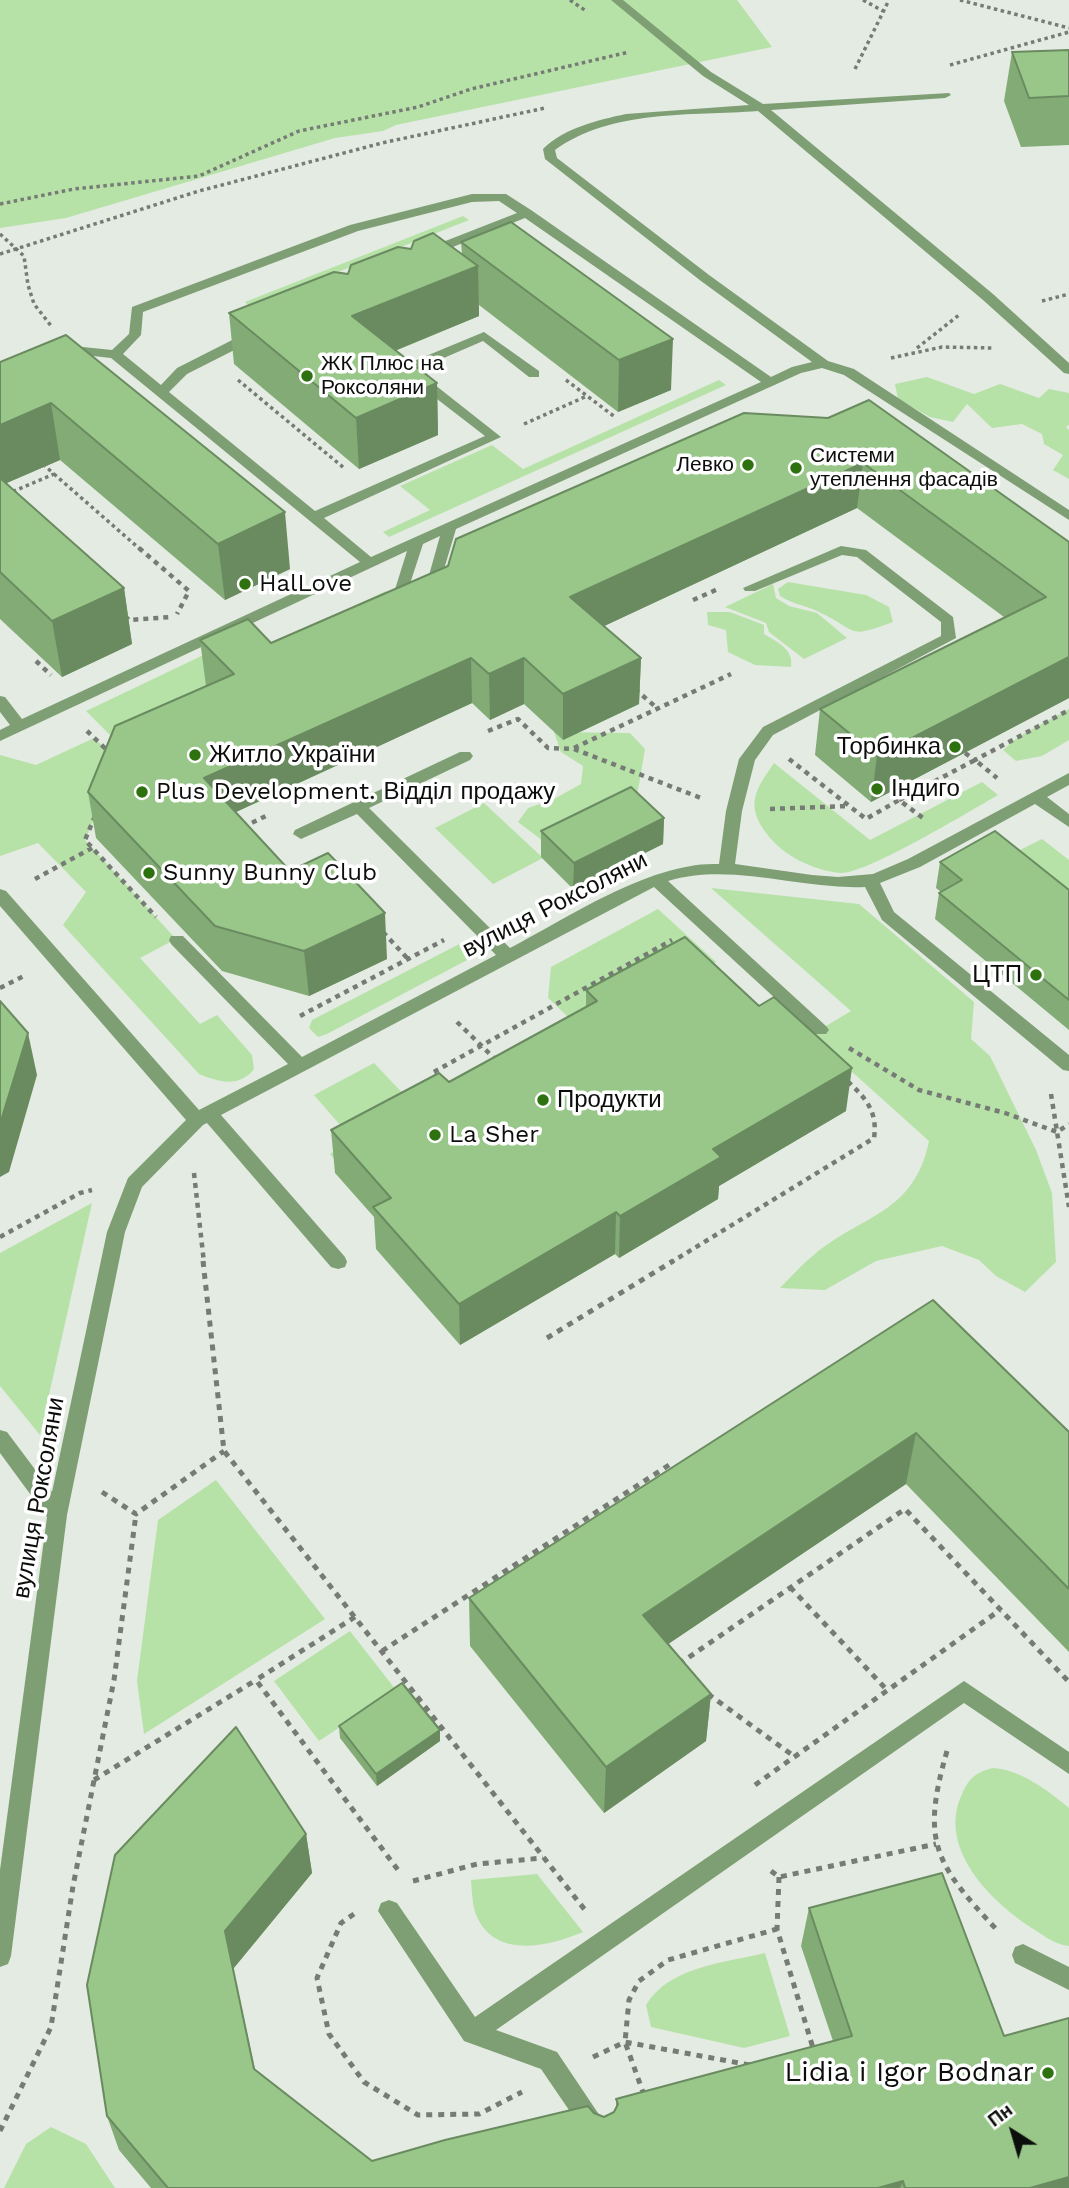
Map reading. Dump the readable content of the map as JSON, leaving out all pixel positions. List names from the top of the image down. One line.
{"streets":{"lane":["вулиця Роксоляни"]},"places":["ЖК Плюс на Роксоляни","Левко","Системи утеплення фасадів","HalLove","Торбинка","Житло України","Індиго","Plus Development. Відділ продажу","Sunny Bunny Club","ЦТП","Продукти","La Sher","Lidia i Igor Bodnar"],"north":"top left"}
